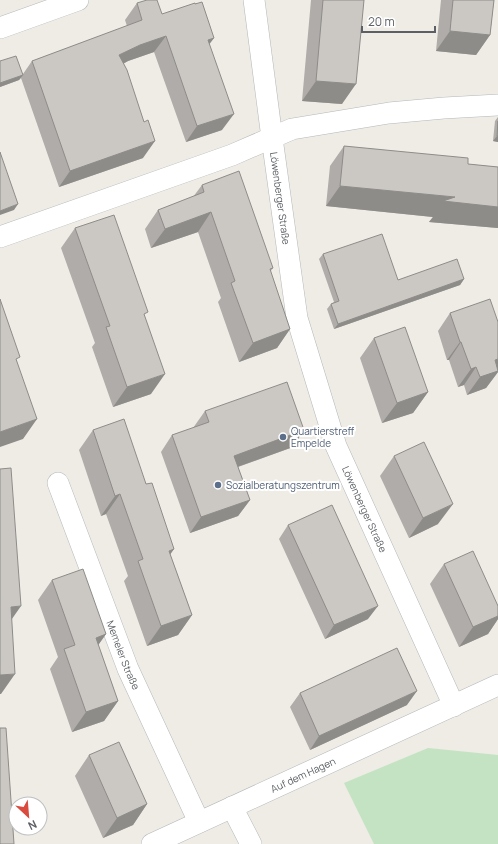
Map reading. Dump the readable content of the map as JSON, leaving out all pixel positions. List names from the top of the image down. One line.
{"streets":{"street":["Löwenberger Straße","Memeler Straße","Auf dem Hagen"]},"crossings":[["Löwenberger Straße","Auf dem Hagen"],["Memeler Straße","Auf dem Hagen"]],"places":["Quartierstreff Empelde","Sozialberatungszentrum"],"scale_bar":"20 m","north":"bottom right"}
